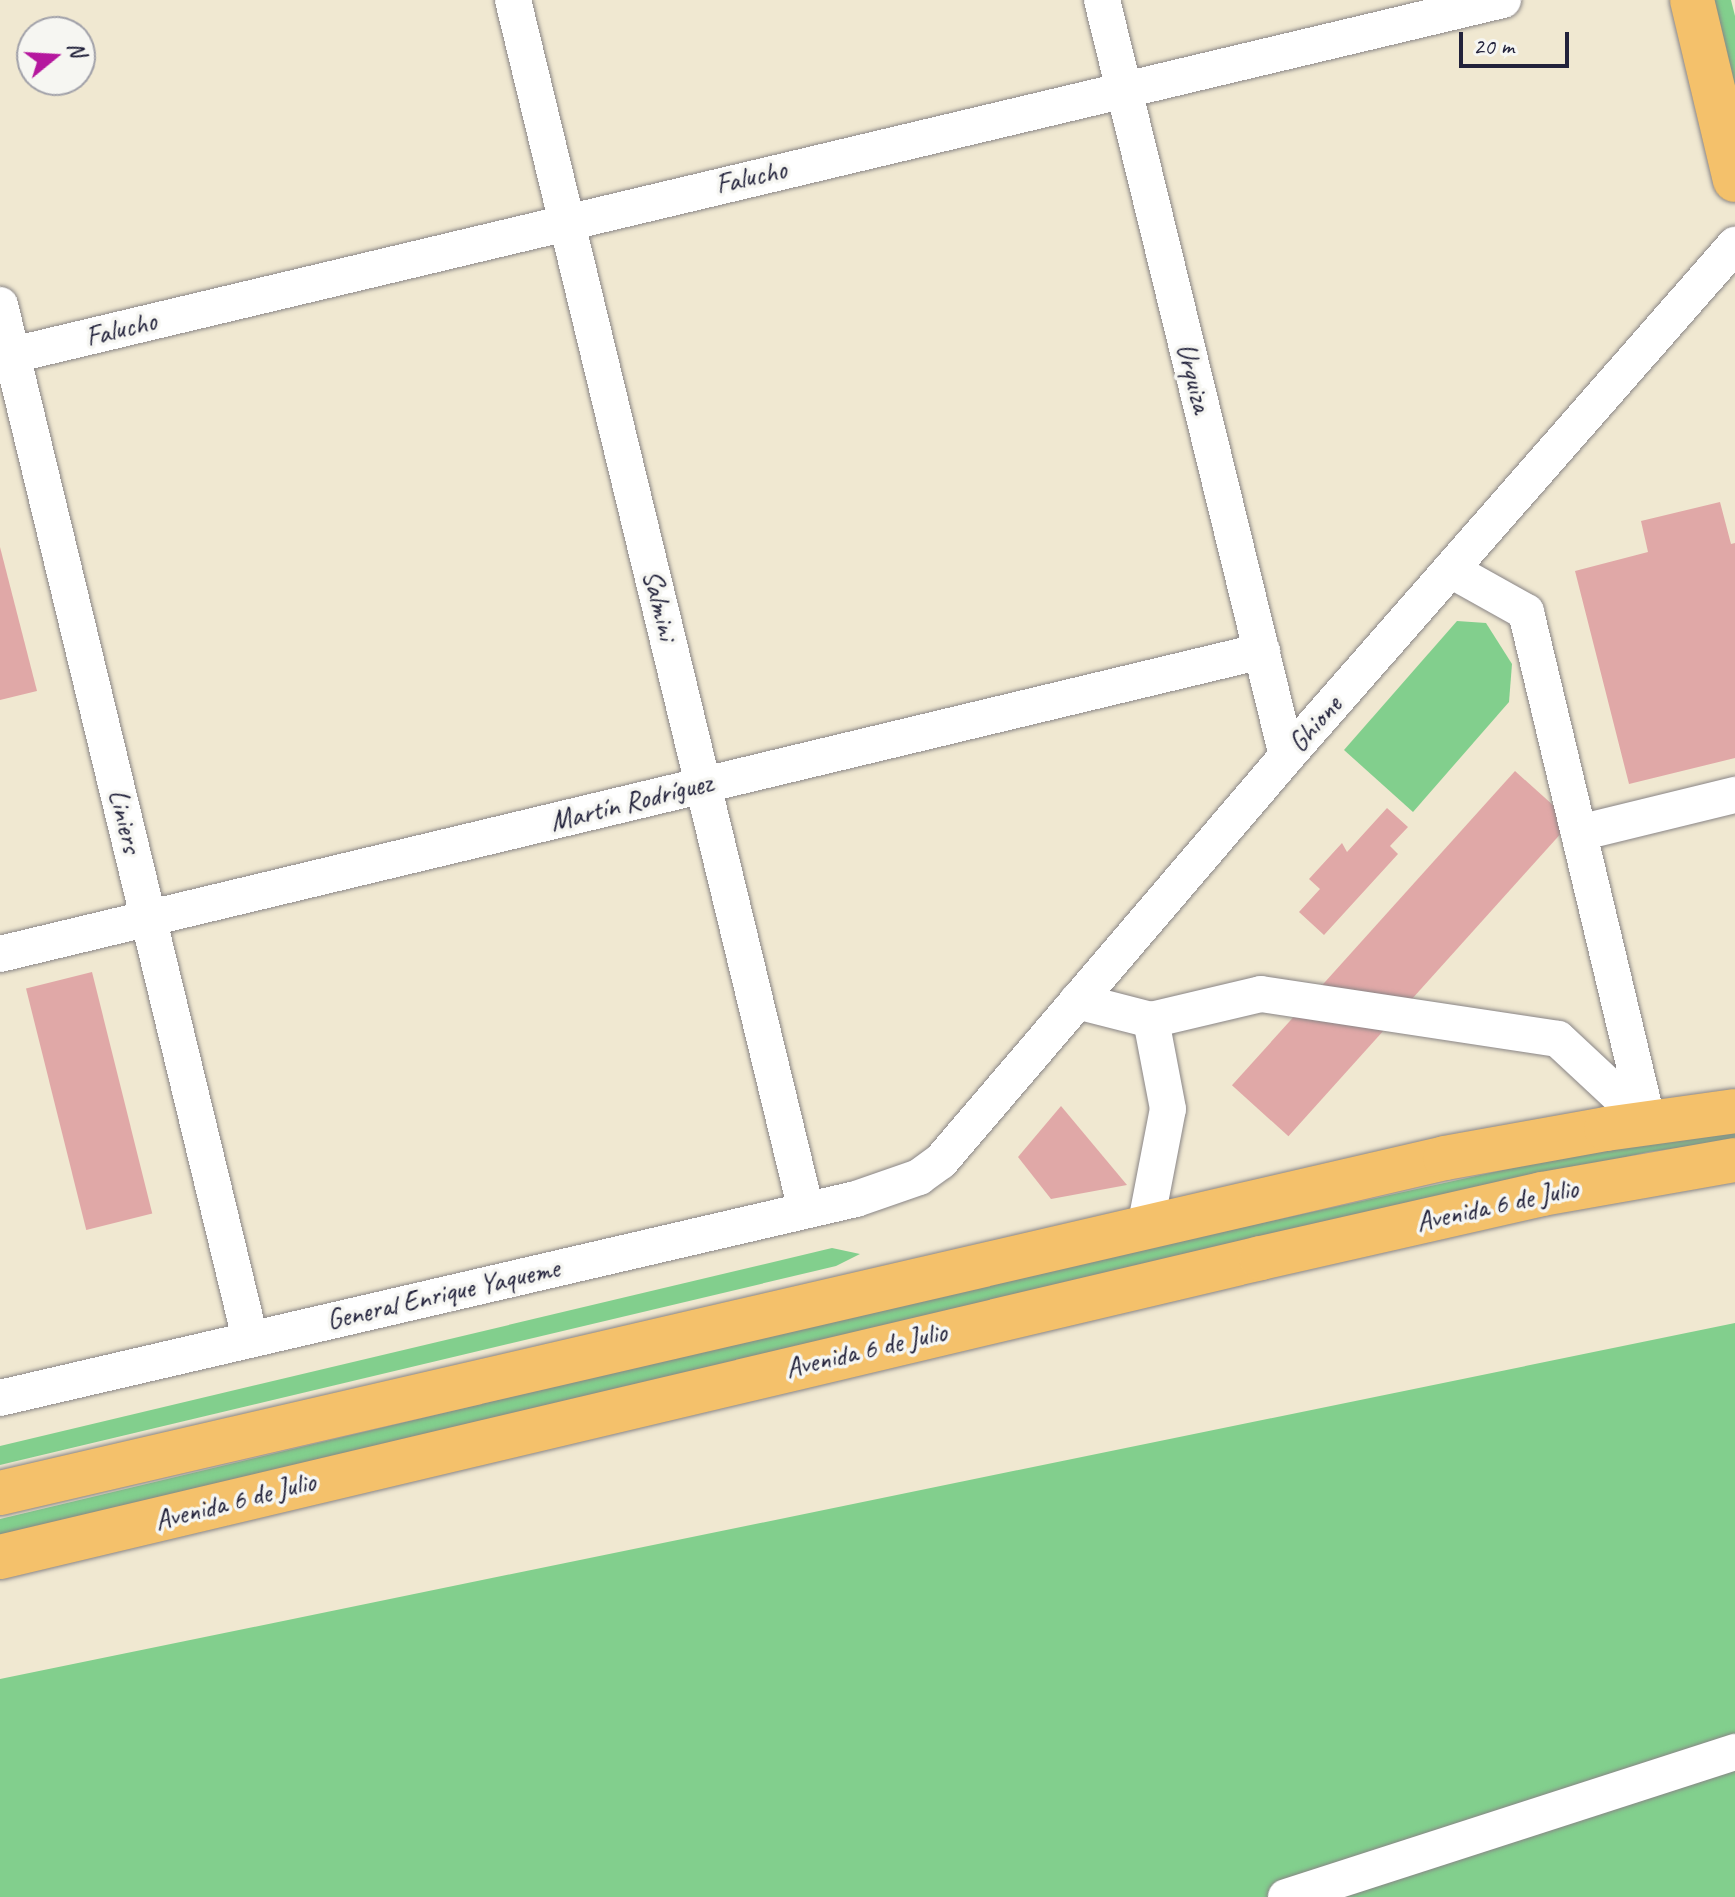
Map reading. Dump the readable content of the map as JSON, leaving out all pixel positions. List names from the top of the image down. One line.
{"streets":{"main road":["Avenida 6 de Julio"],"street":["Falucho","Urquiza","Salmini","Ghione","Martín Rodríguez","Liniers","General Enrique Yaqueme"]},"crossings":[["Falucho","Urquiza"],["Falucho","Salmini"],["Falucho","Liniers"],["Urquiza","Ghione"],["Urquiza","Martín Rodríguez"],["Salmini","Martín Rodríguez"],["Salmini","General Enrique Yaqueme"],["Ghione","General Enrique Yaqueme"],["Martín Rodríguez","Liniers"],["Liniers","General Enrique Yaqueme"]],"scale_bar":"20 m","north":"right"}
